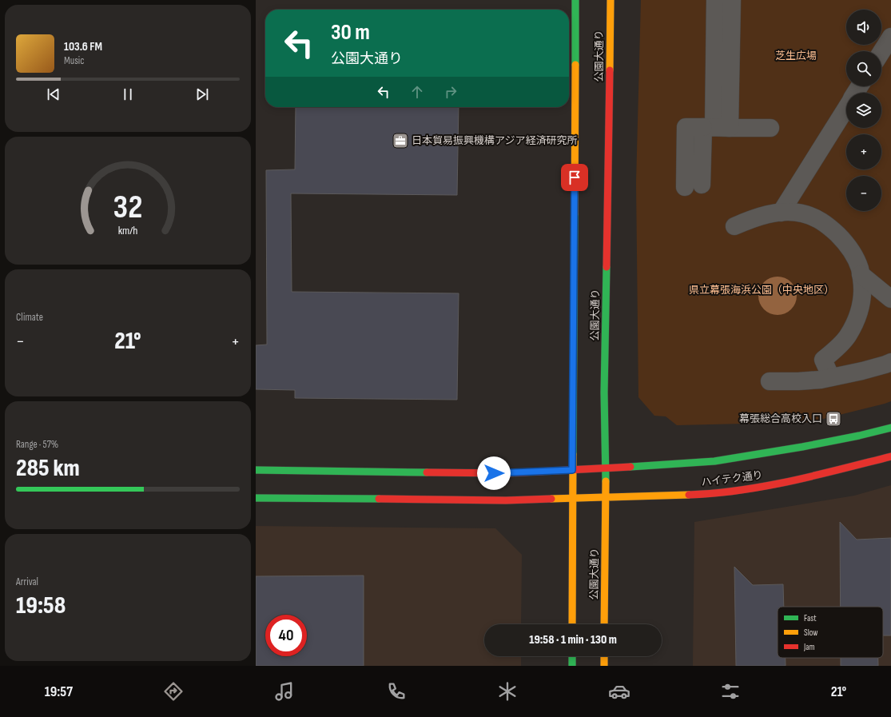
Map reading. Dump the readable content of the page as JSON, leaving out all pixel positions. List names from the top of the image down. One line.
{"streets":{"street":["公園大通り","ハイテク通り"]},"crossings":[["公園大通り","ハイテク通り"]],"parks":["芝生広場","県立幕張海浜公園（中央地区）"],"places":{"office":["日本貿易振興機構アジア経済研究所"],"bus stop":["幕張総合高校入口"]},"legend":["Fast","Slow","Jam"],"page":{"map_buttons":["+","−"],"turn":["30 m","公園大通り"],"song":["103.6 FM","Music"],"tile":["Climate",["Range · 57%","285 km"],["Arrival","19:58"]],"heat":["−","21°","+"],"limit":"40","trip":"19:58 · 1 min · 130 m","tabs":["19:57","21°"],"gauge":["32","km/h"]}}
